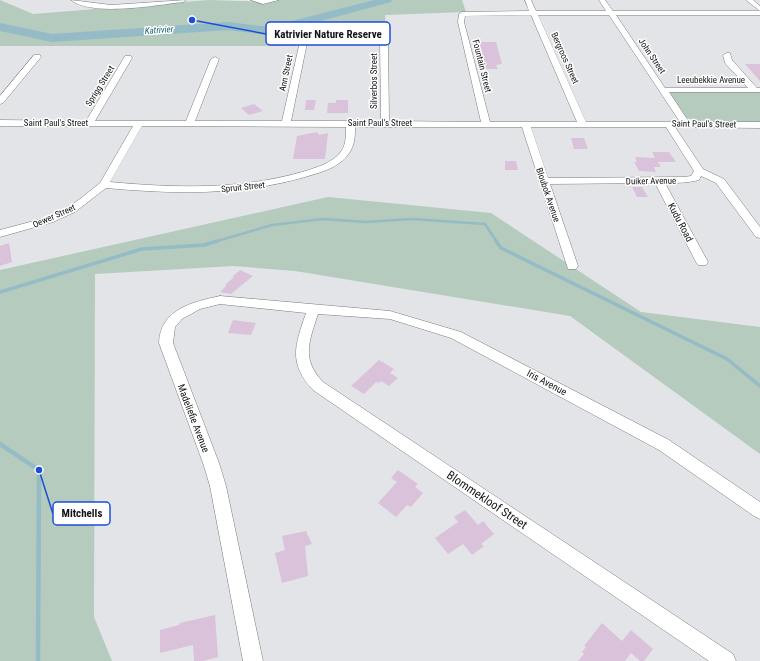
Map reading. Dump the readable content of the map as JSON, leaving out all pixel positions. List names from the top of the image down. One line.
{"streets":{"street":["John Street","Bergroos Street","Fountain Street","Ann Street","Leeubekkie Avenue","Silverbos Street","Sprigg Street","Saint Paul's Street","Duiker Avenue","Spruit Street","Bloubok Avenue","Oewer Street","Kudu Road","Iris Avenue","Madeliefie Avenue","Blommekloof Street"]},"crossings":[["John Street","Leeubekkie Avenue"],["John Street","Saint Paul's Street"],["Bergroos Street","Fountain Street"],["Bergroos Street","Saint Paul's Street"],["Fountain Street","Saint Paul's Street"],["Ann Street","Silverbos Street"],["Ann Street","Saint Paul's Street"],["Silverbos Street","Saint Paul's Street"],["Sprigg Street","Saint Paul's Street"],["Saint Paul's Street","Spruit Street"],["Saint Paul's Street","Bloubok Avenue"],["Saint Paul's Street","Oewer Street"],["Duiker Avenue","Bloubok Avenue"],["Duiker Avenue","Kudu Road"],["Spruit Street","Oewer Street"],["Iris Avenue","Madeliefie Avenue"],["Iris Avenue","Blommekloof Street"],["Madeliefie Avenue","Blommekloof Street"]],"water":["Katrivier"],"places":["Katrivier Nature Reserve","Mitchells"]}
